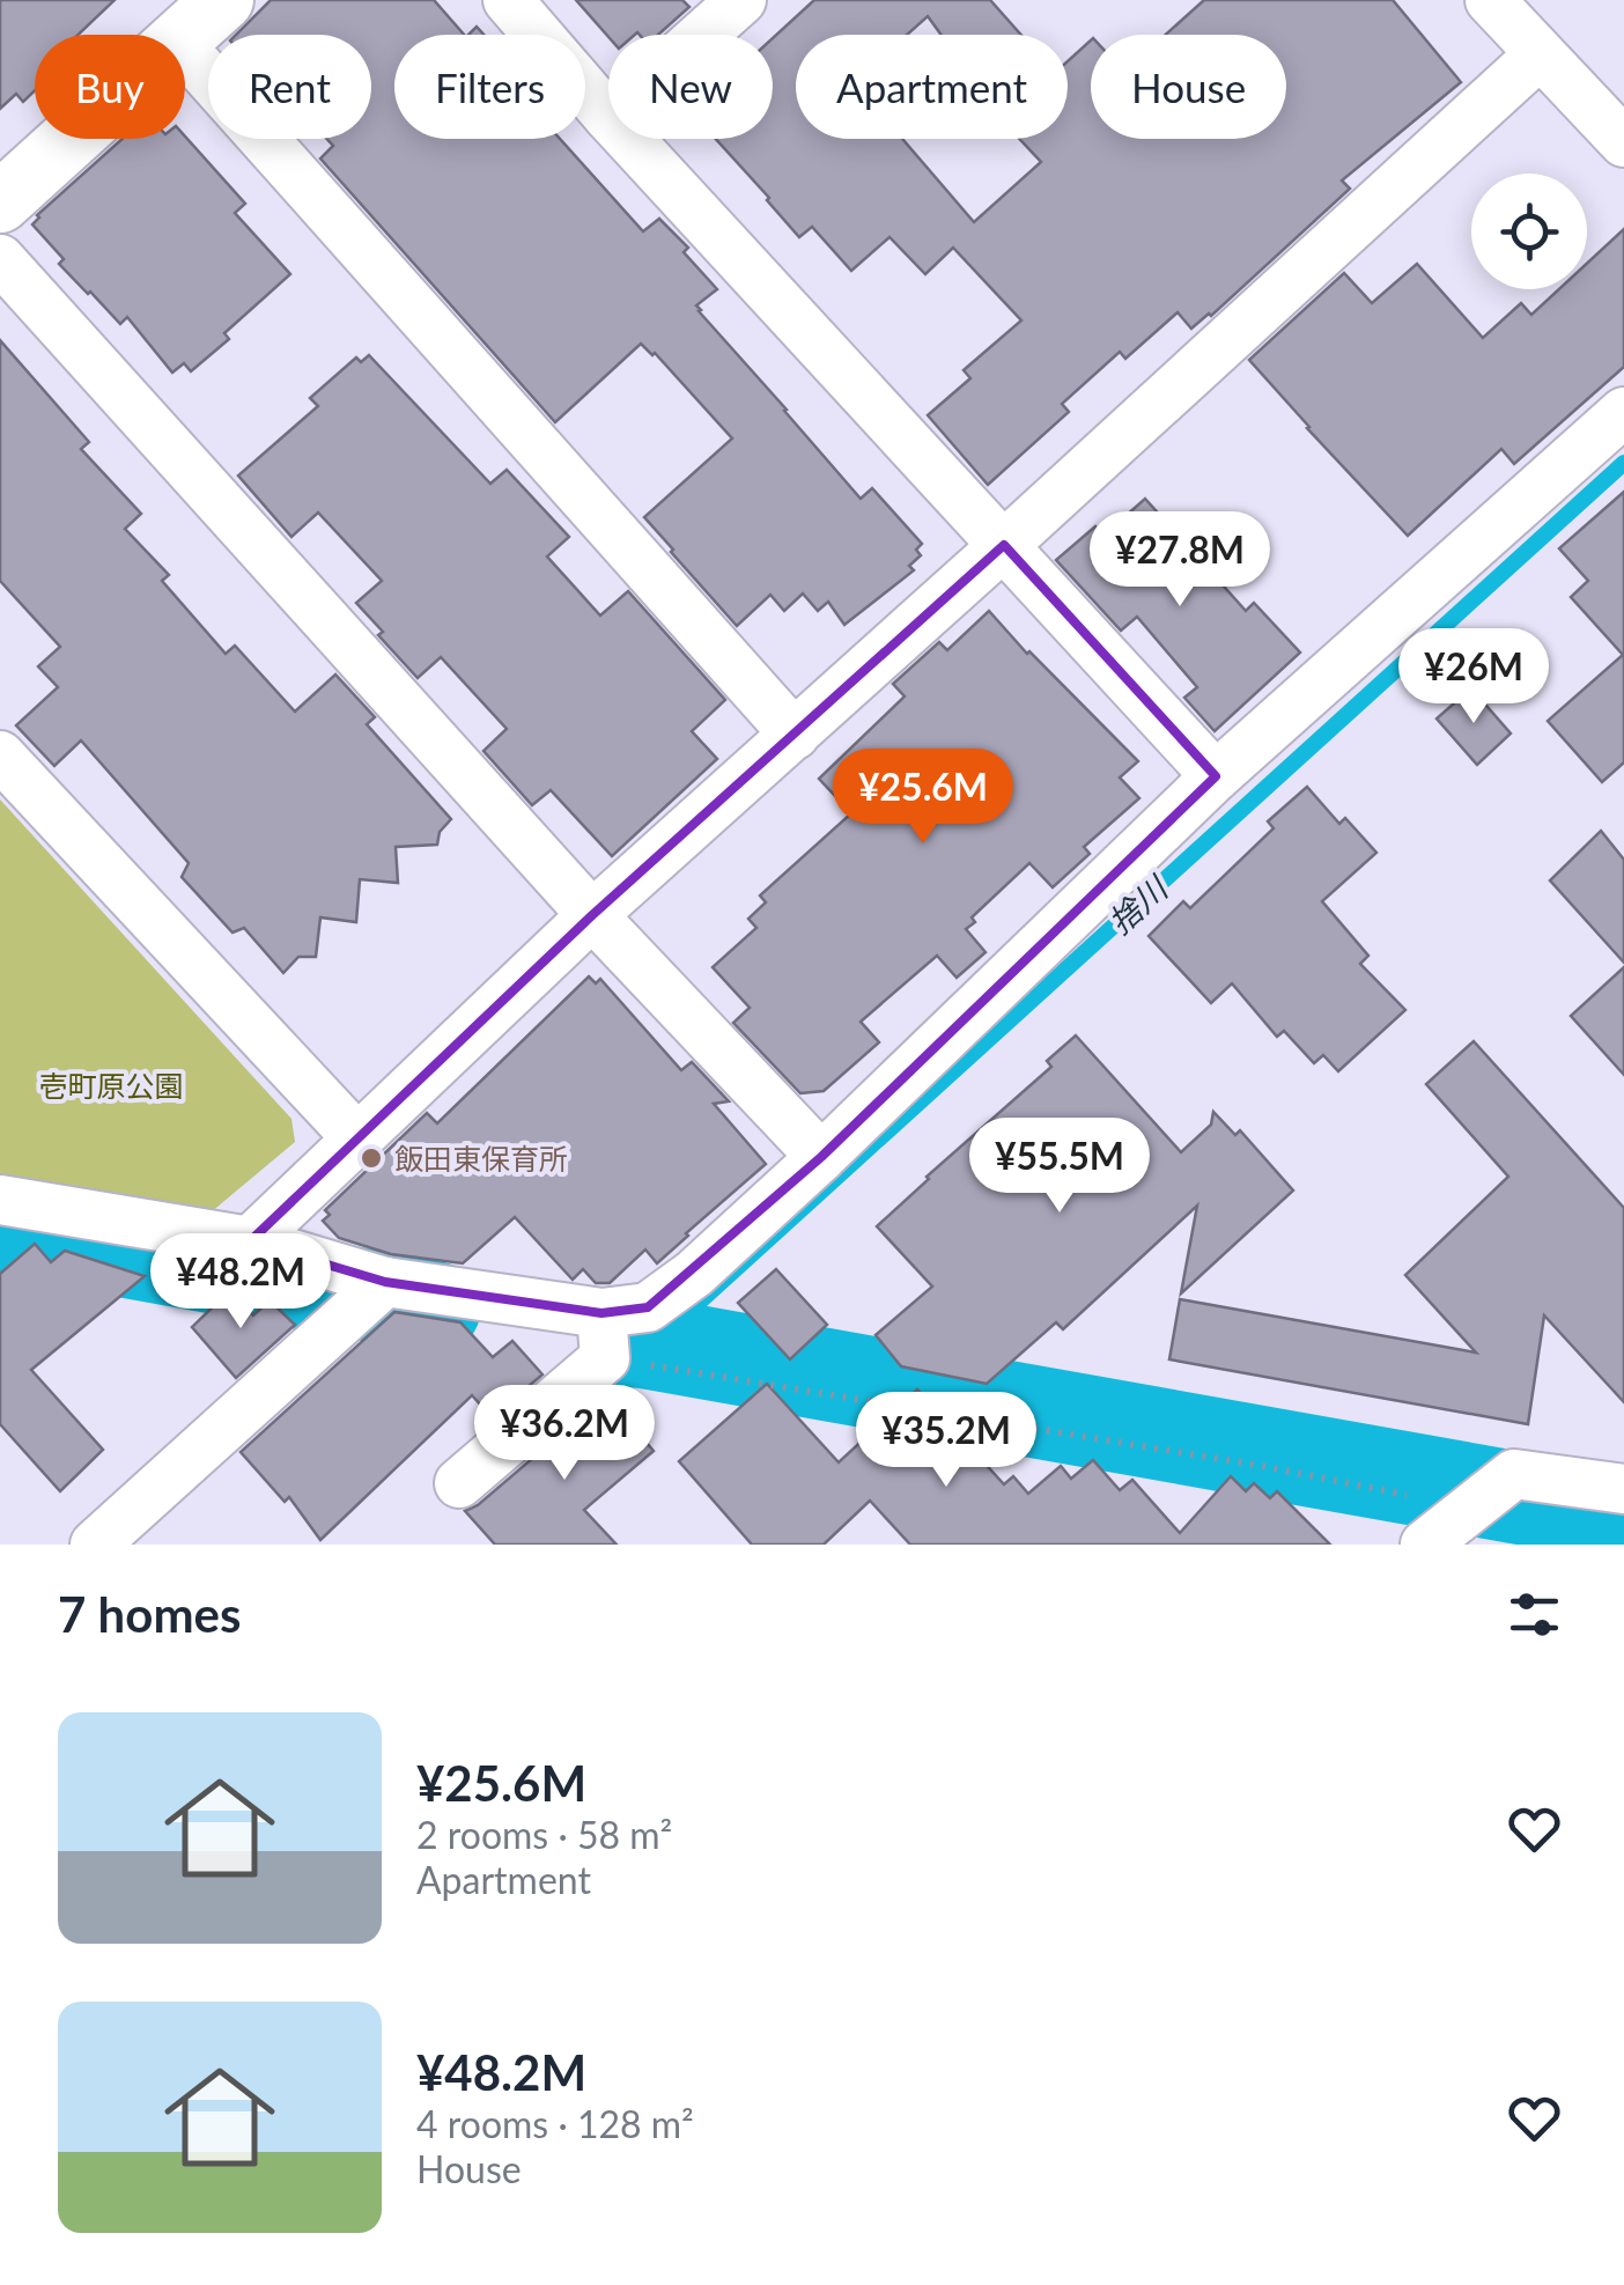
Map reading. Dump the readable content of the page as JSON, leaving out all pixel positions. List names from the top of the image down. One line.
{"water":["捨川"],"parks":["壱町原公園"],"places":["飯田東保育所"],"page":{"chip":["Buy","Rent","Filters","New","Apartment","House"],"price":["¥27.8M","¥26M","¥25.6M","¥55.5M","¥48.2M","¥36.2M","¥35.2M"],"heading":"7 homes","list":[{"name":"¥25.6M","note":"2 rooms · 58 m² · Apartment"},{"name":"¥48.2M","note":"4 rooms · 128 m² · House"}]}}
